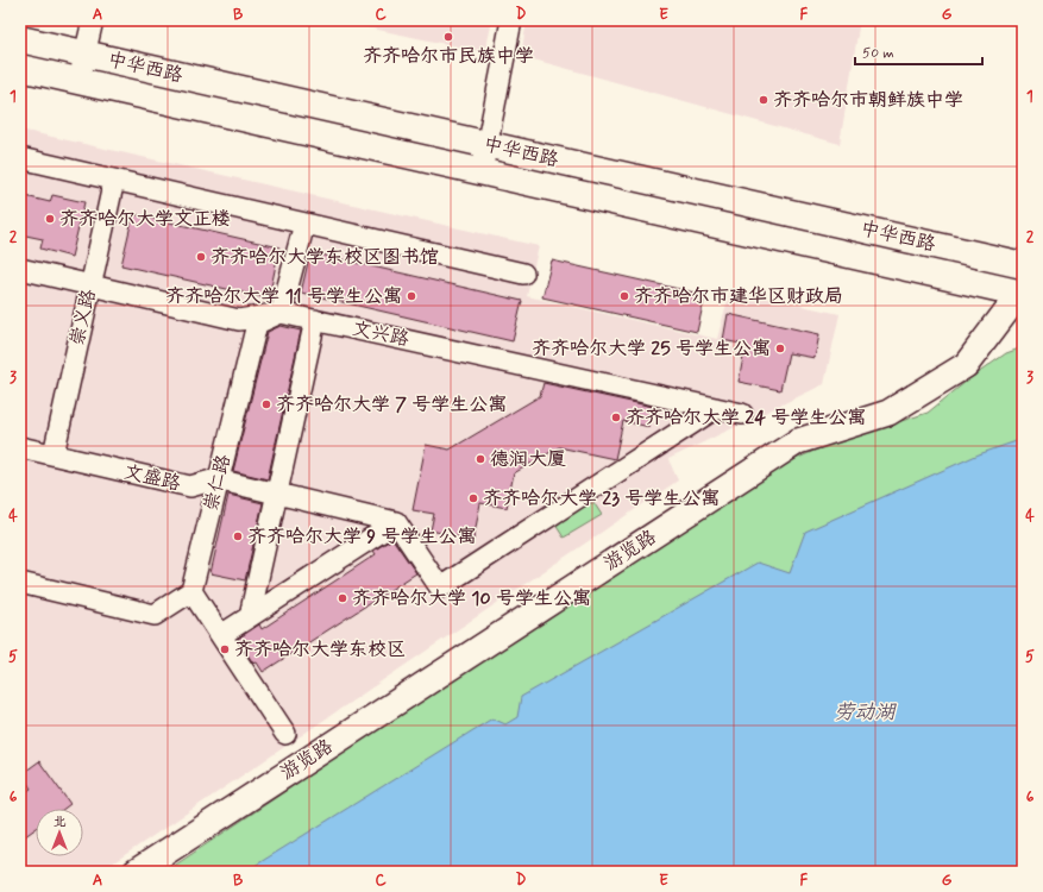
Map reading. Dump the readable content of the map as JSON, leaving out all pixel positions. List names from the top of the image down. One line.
{"streets":{"main road":["中华西路"],"street":["崇义路","文兴路","文盛路","崇仁路","游览路"]},"crossings":[["中华西路","游览路"],["崇义路","文兴路"],["崇义路","文盛路"],["文兴路","崇仁路"],["文盛路","崇仁路"]],"water":["劳动湖"],"places":["齐齐哈尔市民族中学","齐齐哈尔市朝鲜族中学","齐齐哈尔大学文正楼","齐齐哈尔大学东校区图书馆","齐齐哈尔大学 11 号学生公寓","齐齐哈尔市建华区财政局","齐齐哈尔大学 25 号学生公寓","齐齐哈尔大学 7 号学生公寓","齐齐哈尔大学 24 号学生公寓","德润大厦","齐齐哈尔大学 23 号学生公寓","齐齐哈尔大学 9 号学生公寓","齐齐哈尔大学 10 号学生公寓","齐齐哈尔大学东校区"],"scale_bar":"50 m","north":"top","grid":{"columns":["A","B","C","D","E","F","G"],"rows":["1","2","3","4","5","6"]}}
